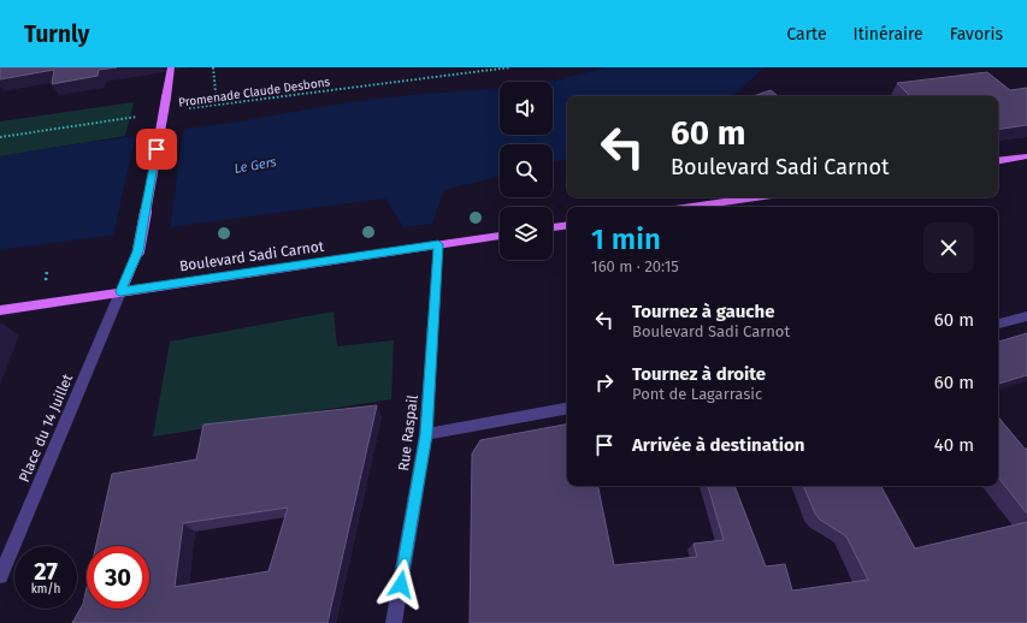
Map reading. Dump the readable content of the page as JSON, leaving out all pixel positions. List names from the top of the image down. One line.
{"streets":{"main road":["Boulevard Sadi Carnot"],"street":["Place du 14 Juillet","Rue Raspail"],"path":["Promenade Claude Desbons"]},"crossings":[["Boulevard Sadi Carnot","Place du 14 Juillet"],["Boulevard Sadi Carnot","Rue Raspail"]],"water":["Le Gers"],"page":{"header":"Turnly","nav":["Carte","Itinéraire","Favoris"],"turn":["60 m","Boulevard Sadi Carnot"],"heading":["1 min","160 m · 20:15"],"list":[{"name":"Tournez à gauche","note":"Boulevard Sadi Carnot","value":"60 m"},{"name":"Tournez à droite","note":"Pont de Lagarrasic","value":"60 m"},{"name":"Arrivée à destination","value":"40 m"}],"speed":"27 km/h","limit":"30"}}
